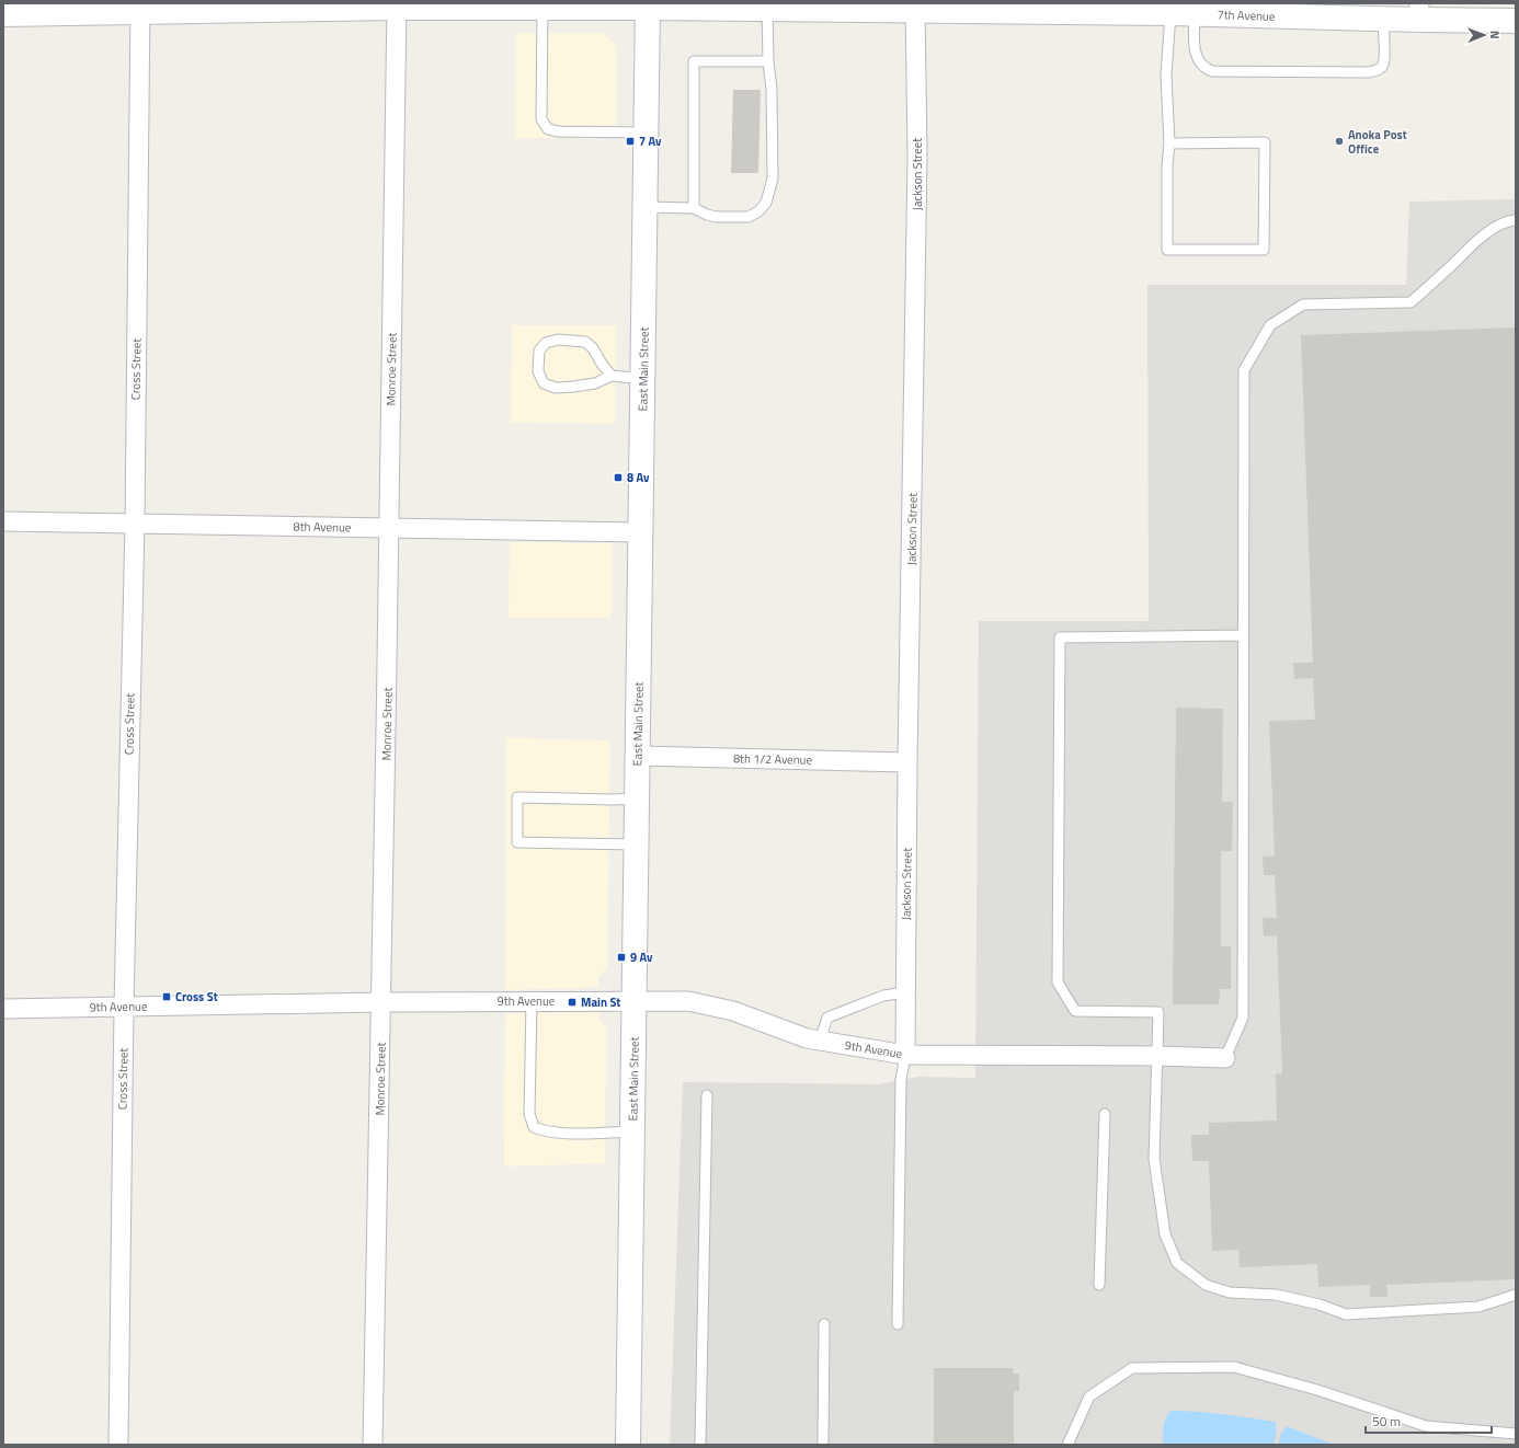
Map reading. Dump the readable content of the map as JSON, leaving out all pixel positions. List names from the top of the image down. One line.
{"streets":{"street":["7th Avenue","Jackson Street","Cross Street","Monroe Street","East Main Street","8th Avenue","8th 1/2 Avenue","9th Avenue"]},"crossings":[["7th Avenue","Jackson Street"],["7th Avenue","Cross Street"],["7th Avenue","Monroe Street"],["7th Avenue","East Main Street"],["Jackson Street","8th 1/2 Avenue"],["Jackson Street","9th Avenue"],["Cross Street","8th Avenue"],["Cross Street","9th Avenue"],["Monroe Street","8th Avenue"],["Monroe Street","9th Avenue"],["East Main Street","8th Avenue"],["East Main Street","8th 1/2 Avenue"],["East Main Street","9th Avenue"]],"places":{"transit":["7 Av","8 Av","9 Av","Cross St","Main St"],"other":["Anoka Post Office"]},"scale_bar":"50 m","north":"right"}
